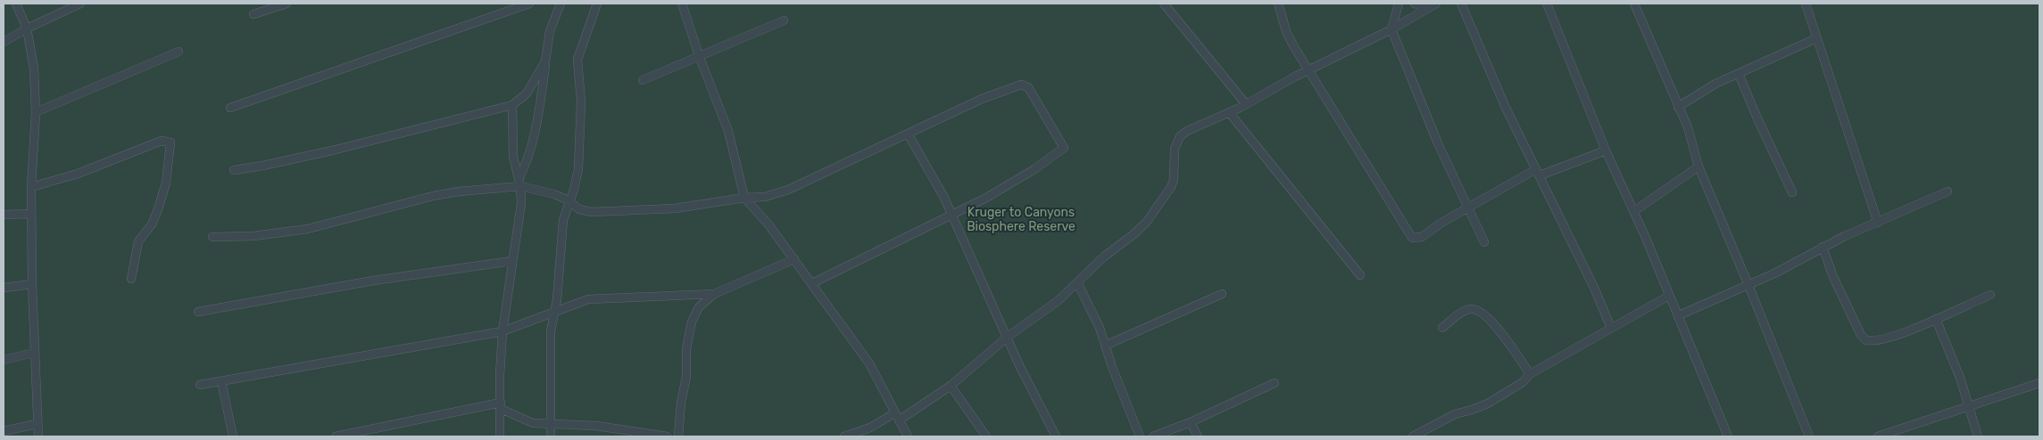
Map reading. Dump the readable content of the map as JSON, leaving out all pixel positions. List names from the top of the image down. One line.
{"parks":["Kruger to Canyons Biosphere Reserve"]}
